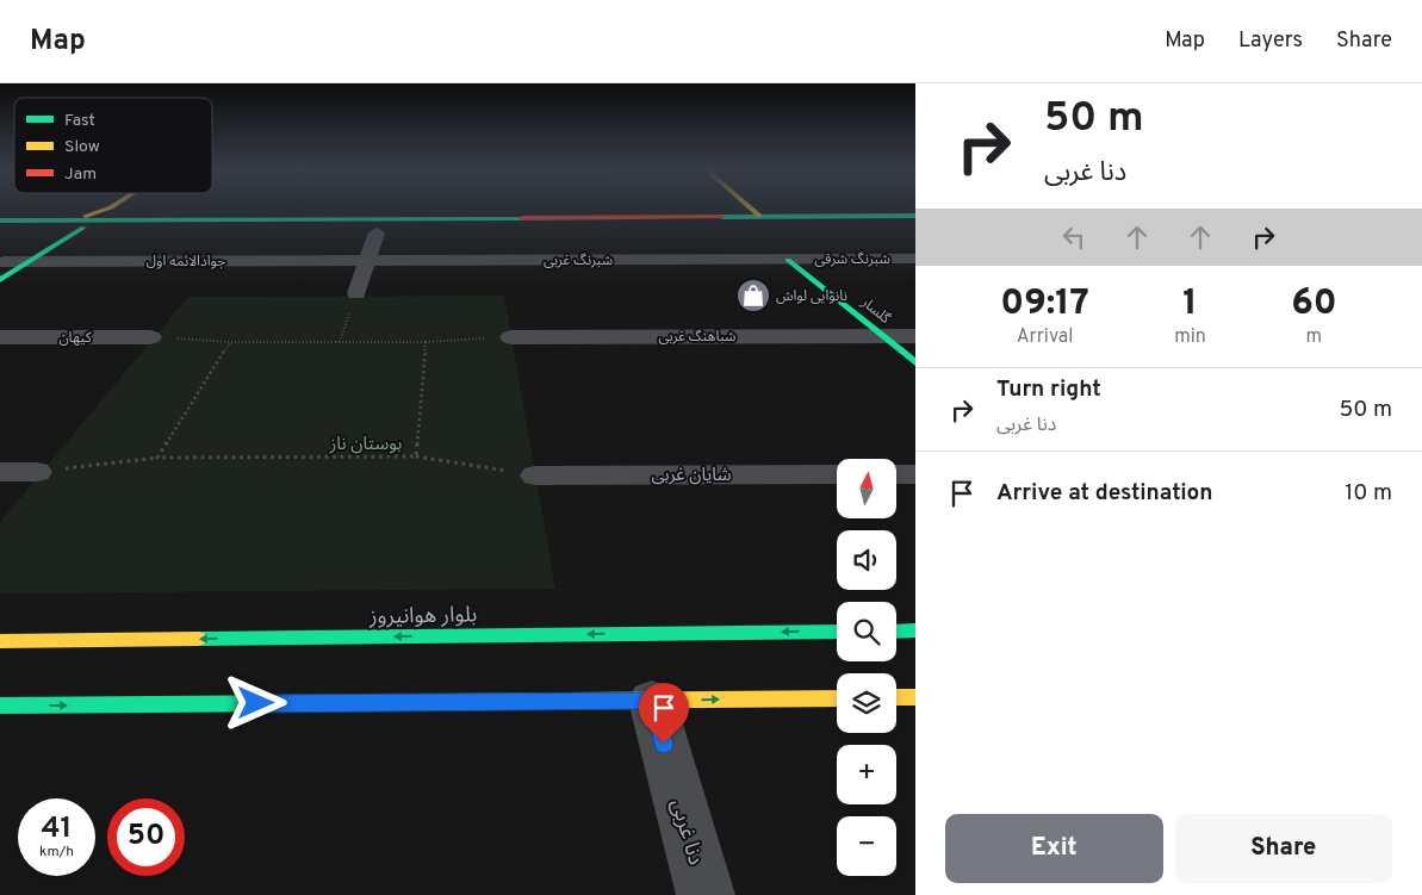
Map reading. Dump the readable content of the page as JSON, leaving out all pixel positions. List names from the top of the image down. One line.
{"streets":{"main road":["گلسار","بلوار هوانیروز"],"street":["شبرنگ شرقی","شبرنگ غربی","جوادالائمه اول","شباهنگ غربی","کیهان","شایان غربی","دنا غربی"]},"crossings":[["شبرنگ شرقی","شبرنگ غربی"],["شبرنگ شرقی","گلسار"],["شبرنگ غربی","جوادالائمه اول"],["شبرنگ غربی","گلسار"],["گلسار","شباهنگ غربی"]],"parks":["بوستان ناز"],"places":{"shop":["نانوایی لواش"]},"legend":["Fast","Slow","Jam"],"north":"top","page":{"header":"Map","nav":["Map","Layers","Share"],"turn":["50 m","دنا غربی"],"eta":["09:17","Arrival","1","min","60","m"],"list":[{"name":"Turn right","note":"دنا غربی","value":"50 m"},{"name":"Arrive at destination","value":"10 m"}],"map_buttons":["+","−"],"speed":"41 km/h","limit":"50","buttons":["Exit","Share"]}}
